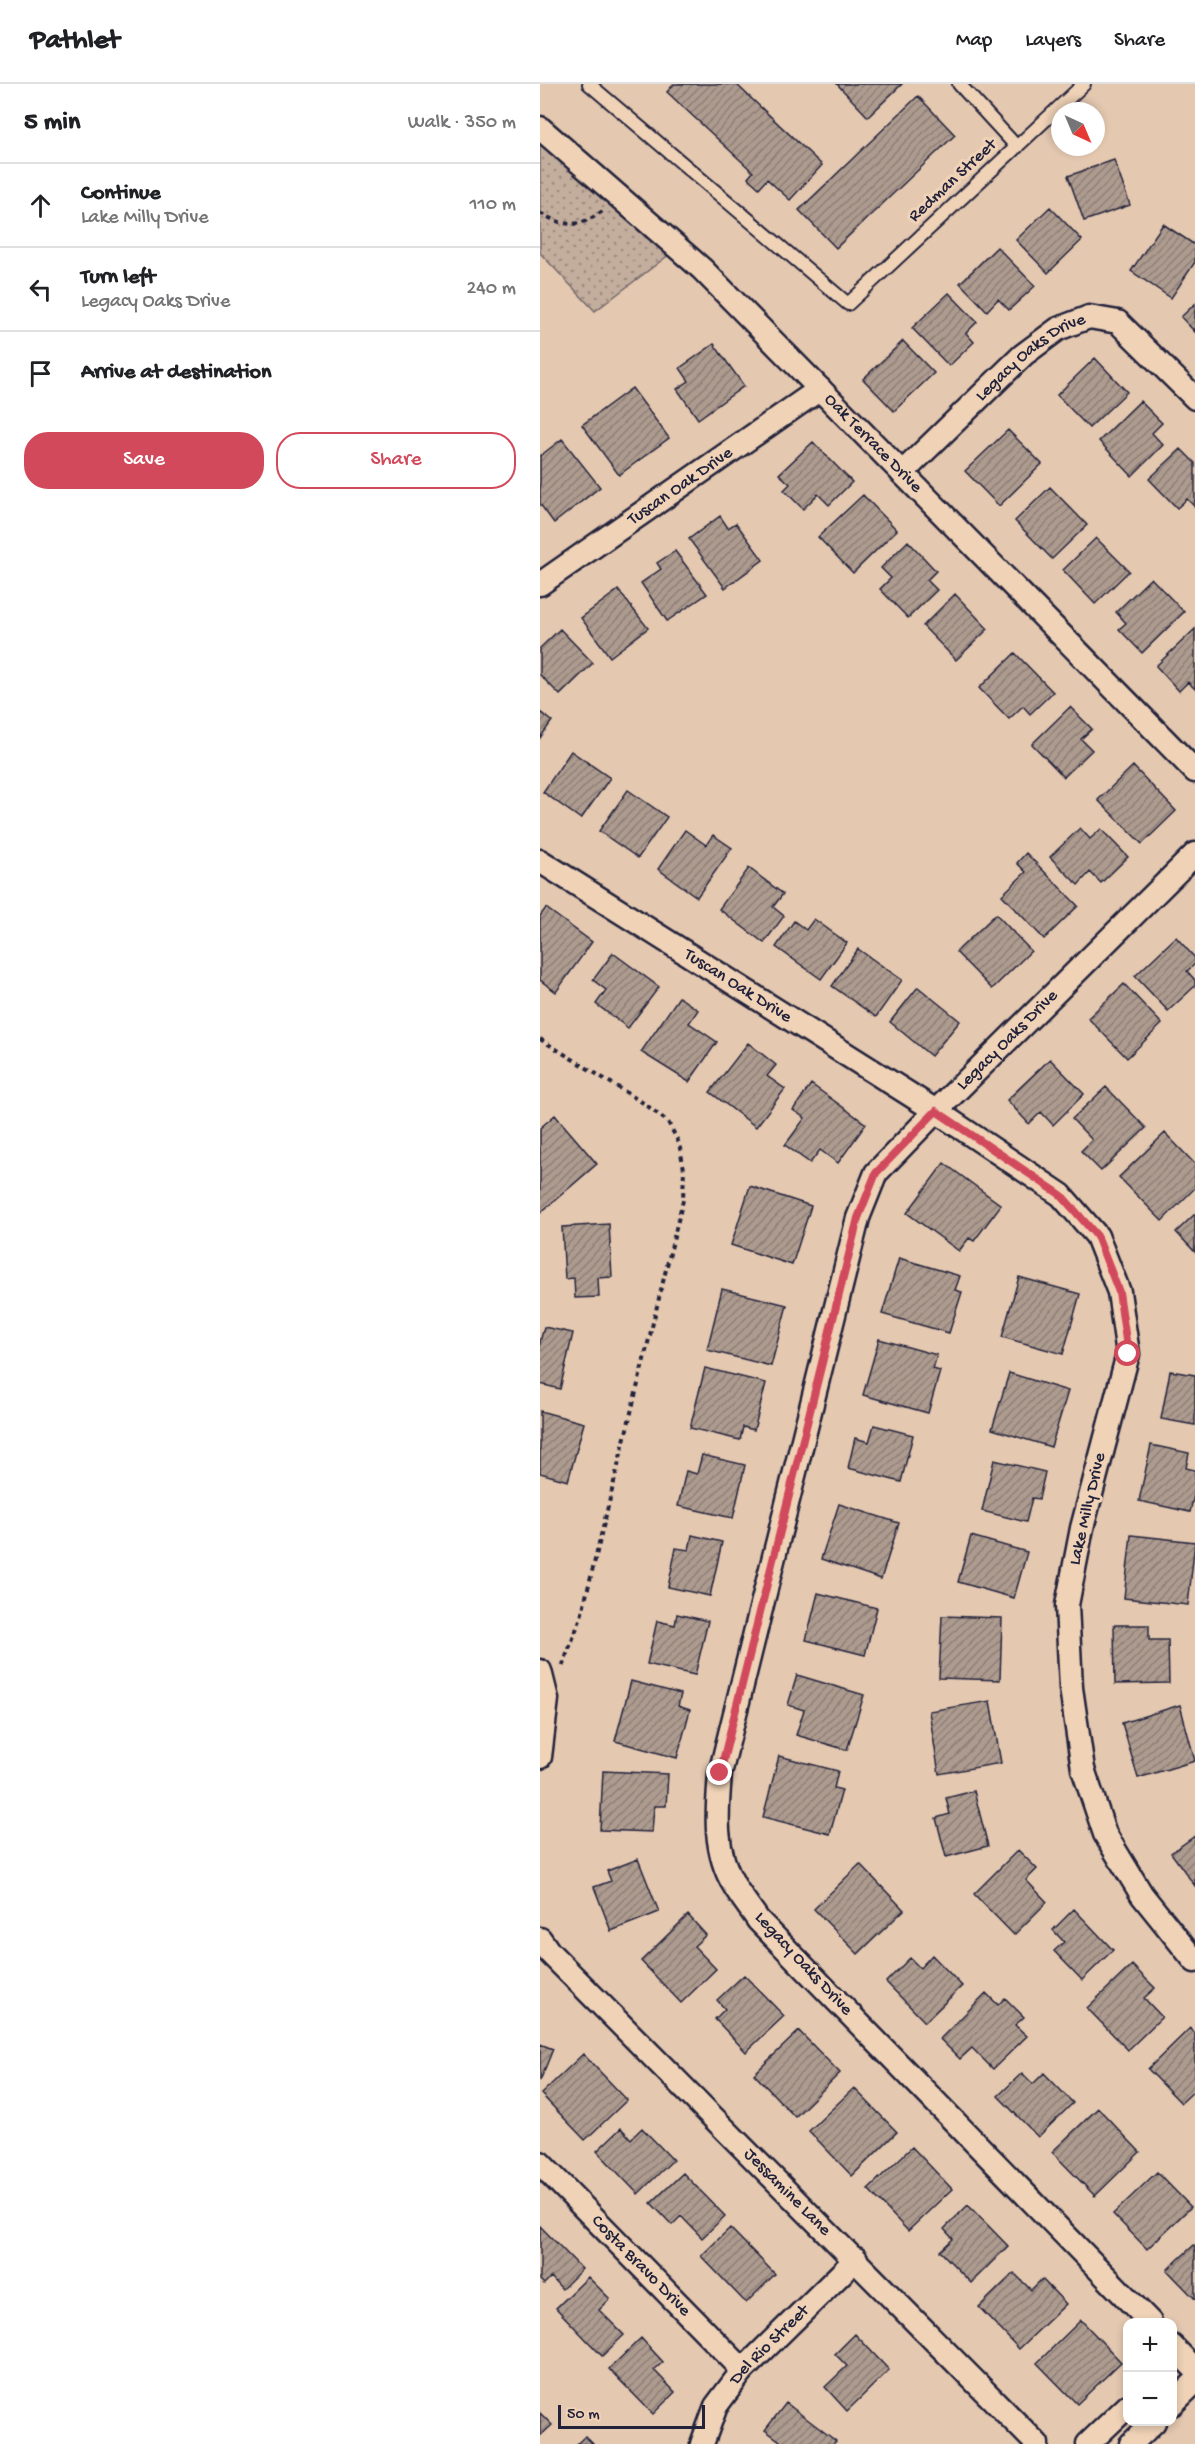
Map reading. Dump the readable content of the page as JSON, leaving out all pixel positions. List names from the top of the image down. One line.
{"streets":{"street":["Legacy Oaks Drive","Oak Terrace Drive","Tuscan Oak Drive","Lake Milly Drive","Jessamine Lane","Costa Bravo Drive","Del Rio Street"],"lane":["Redman Street"]},"crossings":[["Legacy Oaks Drive","Oak Terrace Drive"],["Legacy Oaks Drive","Tuscan Oak Drive"],["Legacy Oaks Drive","Lake Milly Drive"],["Oak Terrace Drive","Tuscan Oak Drive"],["Tuscan Oak Drive","Lake Milly Drive"],["Jessamine Lane","Del Rio Street"],["Costa Bravo Drive","Del Rio Street"]],"scale_bar":"50 m","north":"bottom right","page":{"header":"Pathlet","nav":["Map","Layers","Share"],"heading":["5 min","Walk · 350 m"],"list":[["Continue","Lake Milly Drive","110 m"],["Turn left","Legacy Oaks Drive","240 m"],"Arrive at destination"],"buttons":["Save","Share"],"map_buttons":["+","−"],"scale":"50 m"}}
